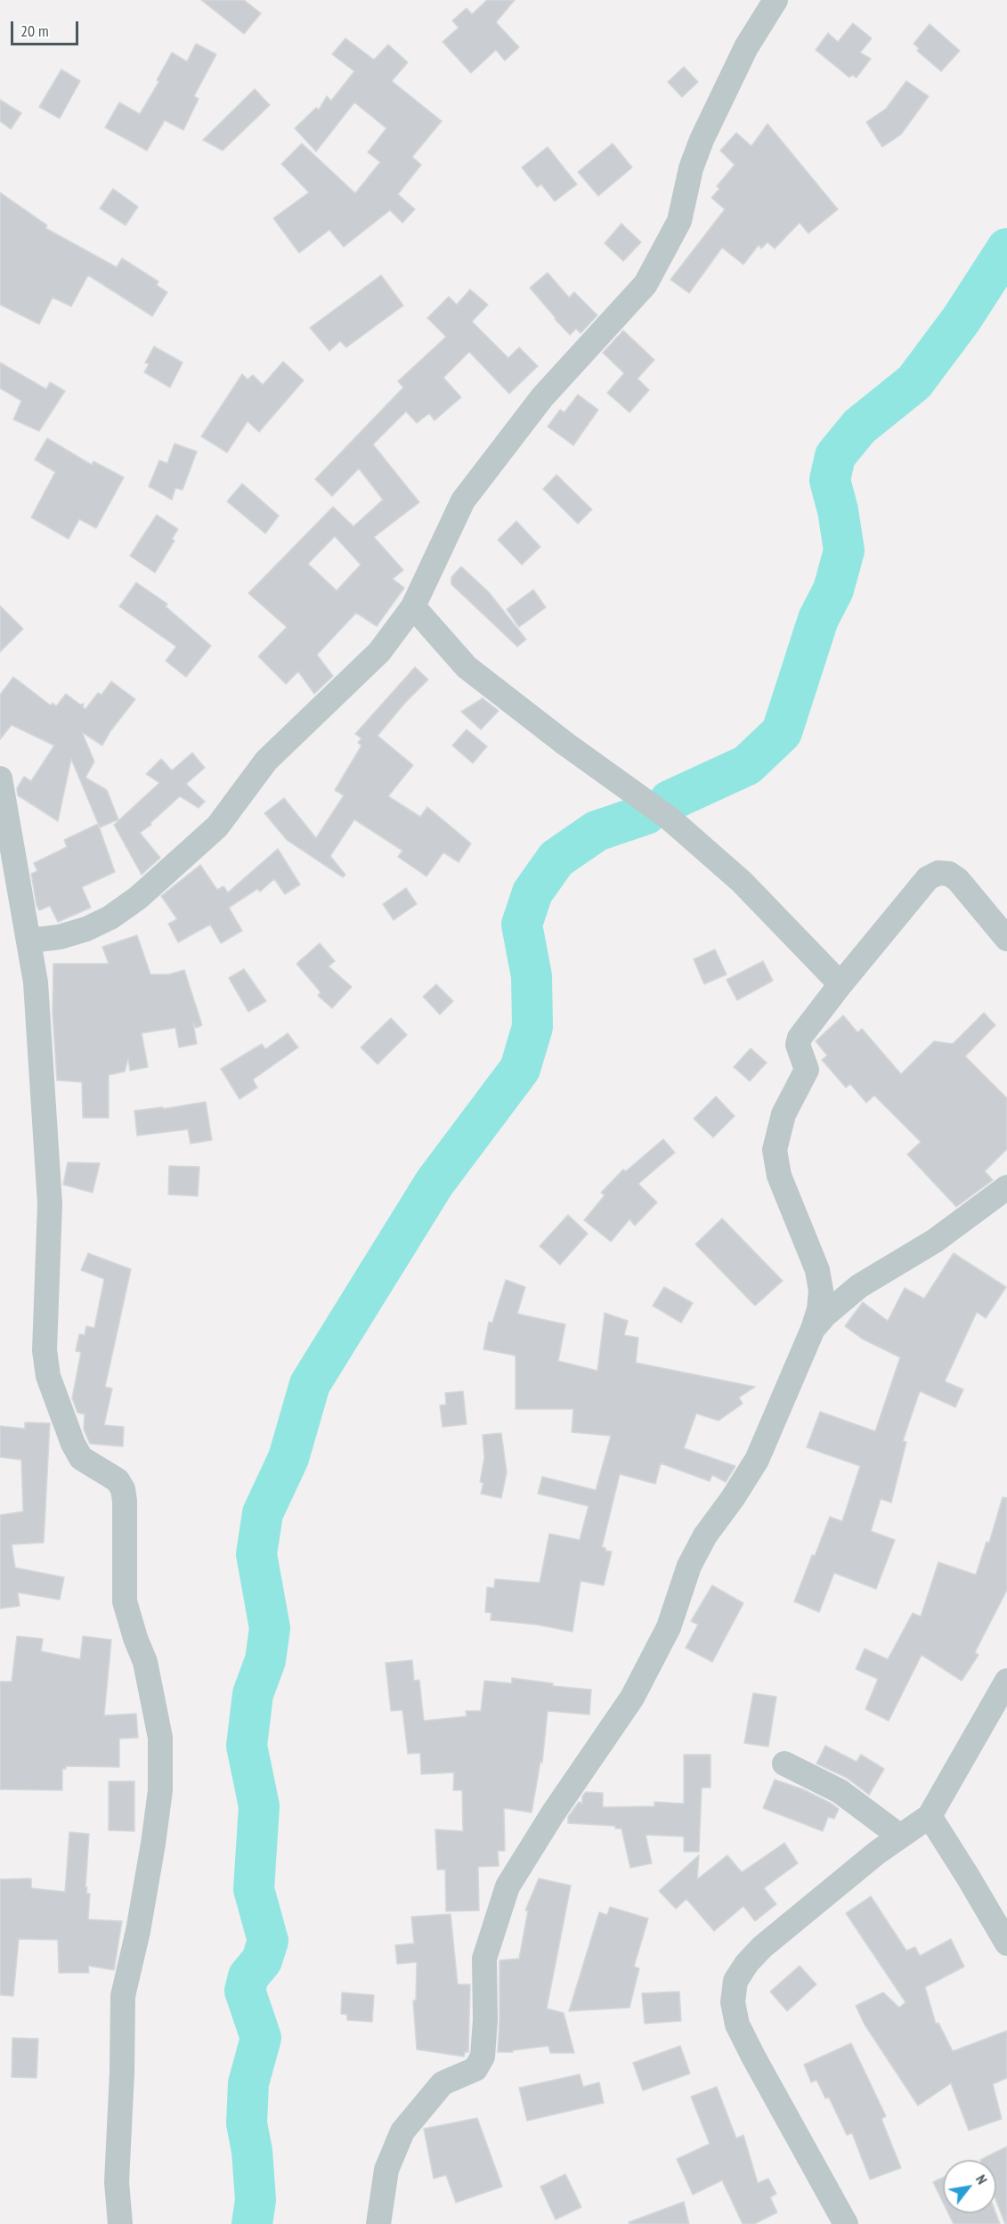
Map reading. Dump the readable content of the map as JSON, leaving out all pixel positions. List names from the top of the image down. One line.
{"scale_bar":"20 m","north":"top right"}
